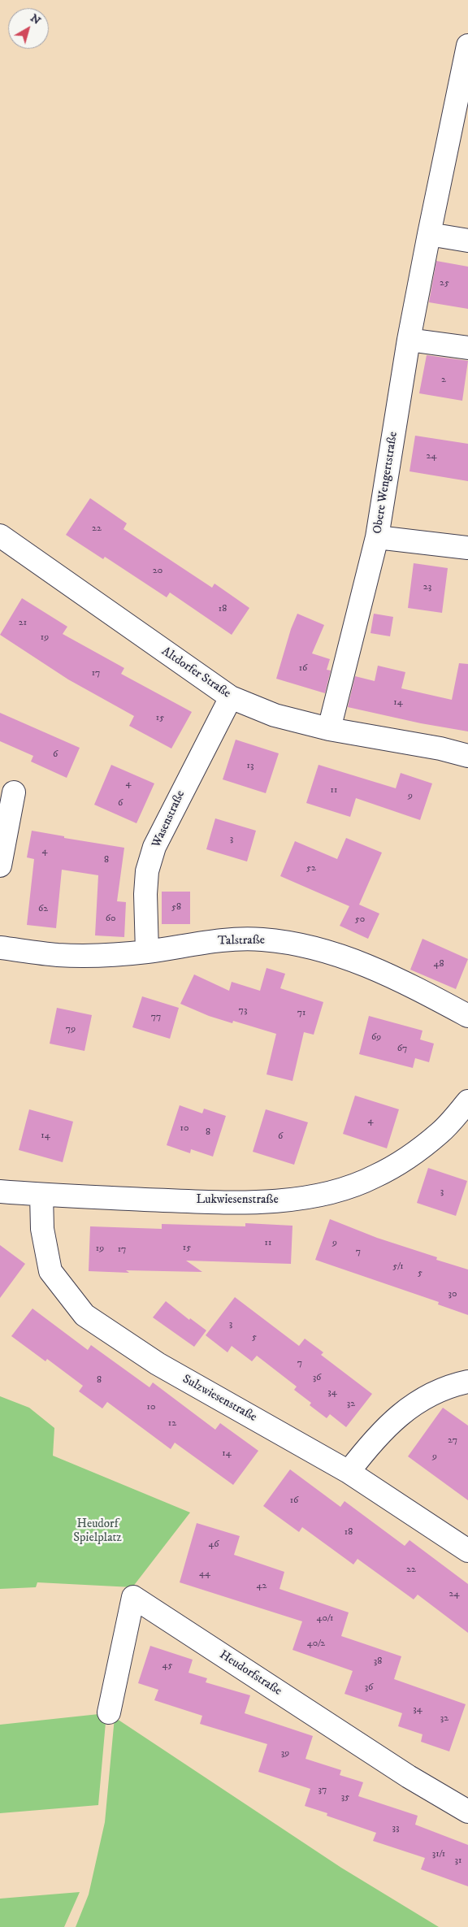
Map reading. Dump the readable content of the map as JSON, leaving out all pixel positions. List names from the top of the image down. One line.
{"streets":{"street":["Obere Wengertstraße","Altdorfer Straße","Wasenstraße","Talstraße","Lukwiesenstraße","Sulzwiesenstraße","Heudorfstraße"]},"crossings":[["Obere Wengertstraße","Altdorfer Straße"],["Altdorfer Straße","Wasenstraße"],["Wasenstraße","Talstraße"],["Lukwiesenstraße","Sulzwiesenstraße"]],"parks":["Heudorf Spielplatz"],"house_numbers":["25","2","24","22","20","23","18","21","19","16","17","14","15","6","13","4","11","9","6","3","4","8","52","58","62","60","50","48","73","71","77","79","69","67","4","10","8","14","6","3","11","9","15","19","17","7","5/1","5","30","3","5","7","36","8","34","32","10","12","27","14","9","16","18","46","22","44","42","24","40/1","40/2","38","45","36","34","32","39","37","35","33","31/1","31"],"north":"top right"}
